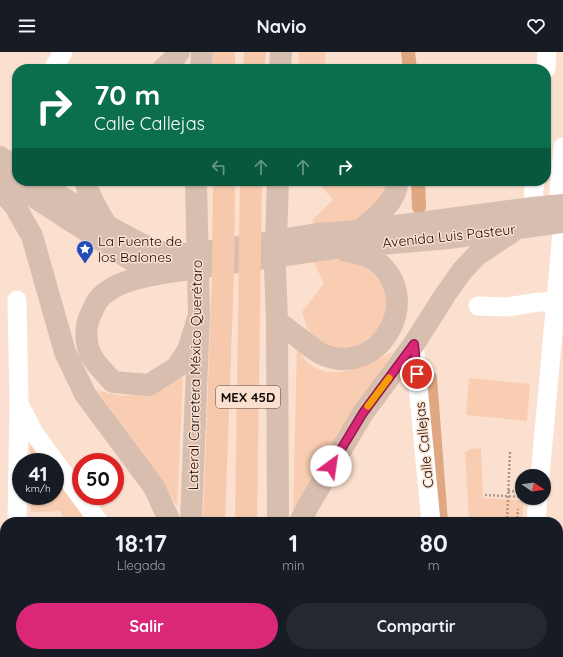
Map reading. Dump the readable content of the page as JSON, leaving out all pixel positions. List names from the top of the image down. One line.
{"streets":{"highway":["MEX 45D"],"main road":["Avenida Luis Pasteur","Lateral Carretera México Querétaro"],"street":["Calle Callejas"]},"crossings":[["Avenida Luis Pasteur","Lateral Carretera México Querétaro"]],"places":{"place":["La Fuente de los Balones"]},"north":"right","page":{"header":"Navio","turn":["70 m","Calle Callejas"],"speed":"41 km/h","limit":"50","eta":["18:17","Llegada","1","min","80","m"],"buttons":["Salir","Compartir"]}}
